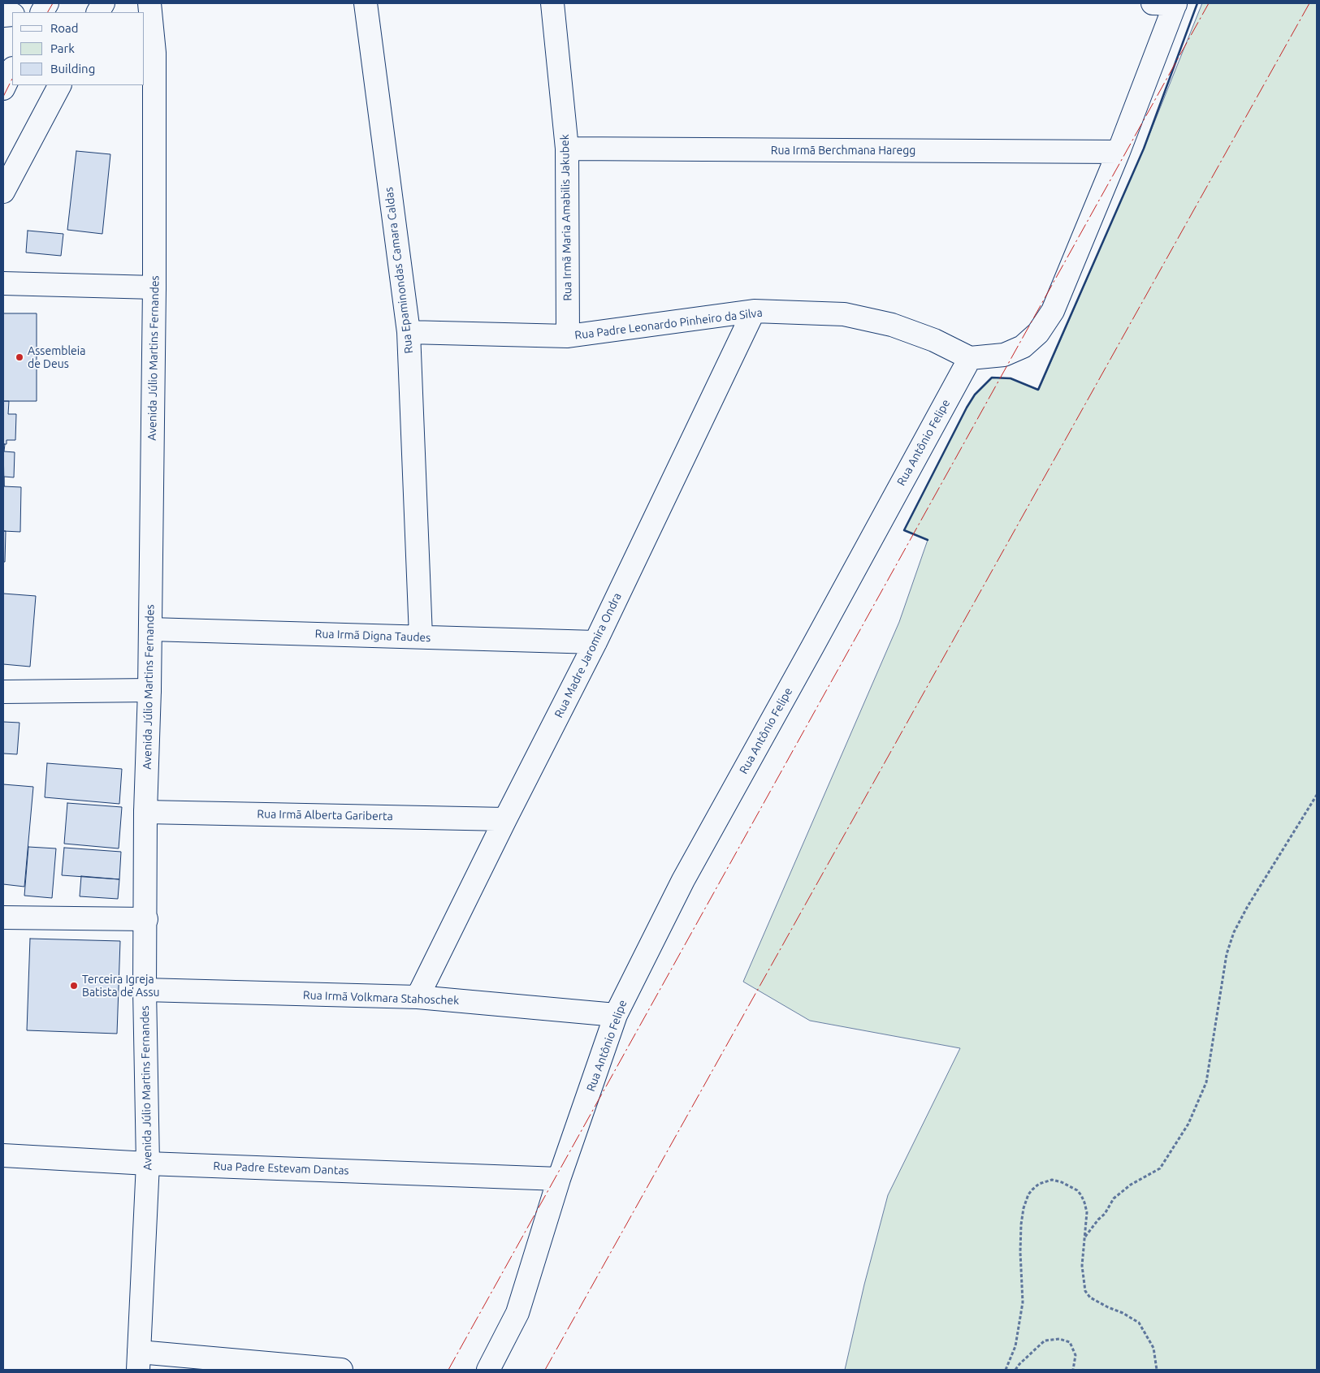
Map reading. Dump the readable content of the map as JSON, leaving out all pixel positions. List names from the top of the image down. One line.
{"streets":{"street":["Rua Irmã Berchmana Haregg","Rua Irmã Maria Amabilis Jakubek","Rua Epaminondas Camara Caldas","Rua Padre Leonardo Pinheiro da Silva","Avenida Júlio Martins Fernandes","Rua Antônio Felipe","Rua Irmã Digna Taudes","Rua Madre Jaromira Ondra","Rua Irmã Alberta Gariberta","Rua Irmã Volkmara Stahoschek","Rua Padre Estevam Dantas"]},"crossings":[["Rua Irmã Berchmana Haregg","Rua Irmã Maria Amabilis Jakubek"],["Rua Irmã Maria Amabilis Jakubek","Rua Padre Leonardo Pinheiro da Silva"],["Rua Epaminondas Camara Caldas","Rua Padre Leonardo Pinheiro da Silva"],["Rua Epaminondas Camara Caldas","Rua Irmã Digna Taudes"],["Rua Padre Leonardo Pinheiro da Silva","Rua Antônio Felipe"],["Rua Padre Leonardo Pinheiro da Silva","Rua Madre Jaromira Ondra"],["Avenida Júlio Martins Fernandes","Rua Irmã Digna Taudes"],["Avenida Júlio Martins Fernandes","Rua Irmã Alberta Gariberta"],["Avenida Júlio Martins Fernandes","Rua Irmã Volkmara Stahoschek"],["Avenida Júlio Martins Fernandes","Rua Padre Estevam Dantas"],["Rua Antônio Felipe","Rua Irmã Volkmara Stahoschek"],["Rua Antônio Felipe","Rua Padre Estevam Dantas"],["Rua Irmã Digna Taudes","Rua Madre Jaromira Ondra"],["Rua Madre Jaromira Ondra","Rua Irmã Alberta Gariberta"],["Rua Madre Jaromira Ondra","Rua Irmã Volkmara Stahoschek"]],"places":["Assembleia de Deus","Terceira Igreja Batista de Assu"],"legend":["Road","Park","Building"]}
